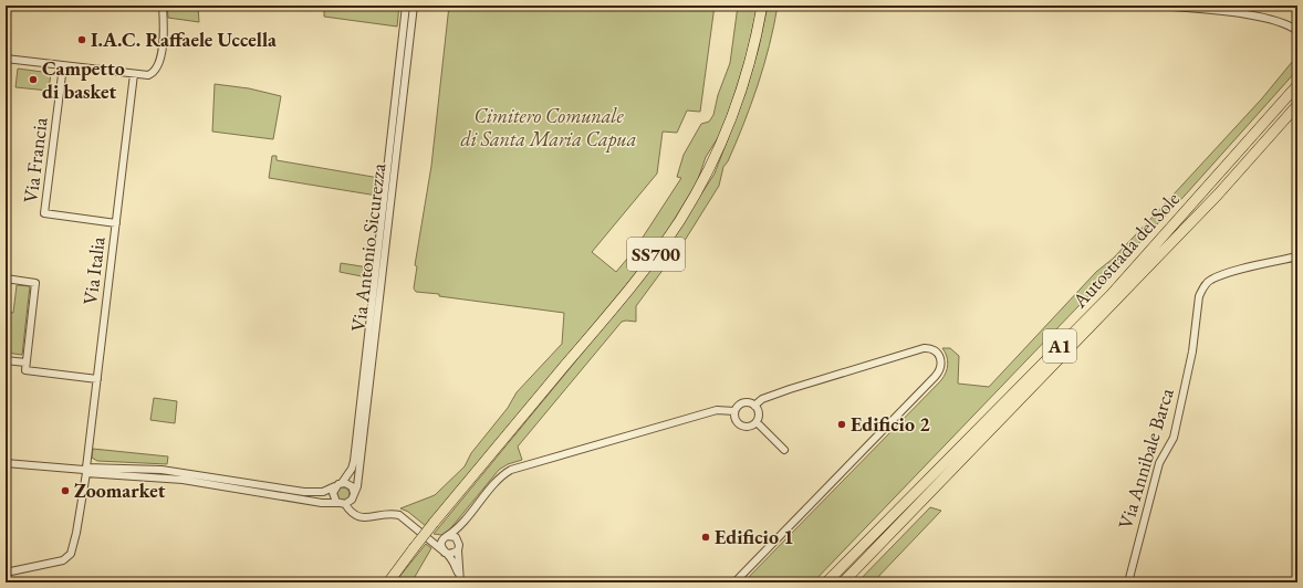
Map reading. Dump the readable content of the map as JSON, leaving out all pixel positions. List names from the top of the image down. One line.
{"streets":{"highway":["Autostrada del Sole","SS700","A1"],"street":["Via Francia","Via Antonio Sicurezza","Via Italia","Via Annibale Barca"]},"crossings":[["Via Francia","Via Italia"]],"parks":["Cimitero Comunale di Santa Maria Capua"],"places":["I.A.C. Raffaele Uccella","Campetto di basket","Edificio 2","Zoomarket","Edificio 1"]}
